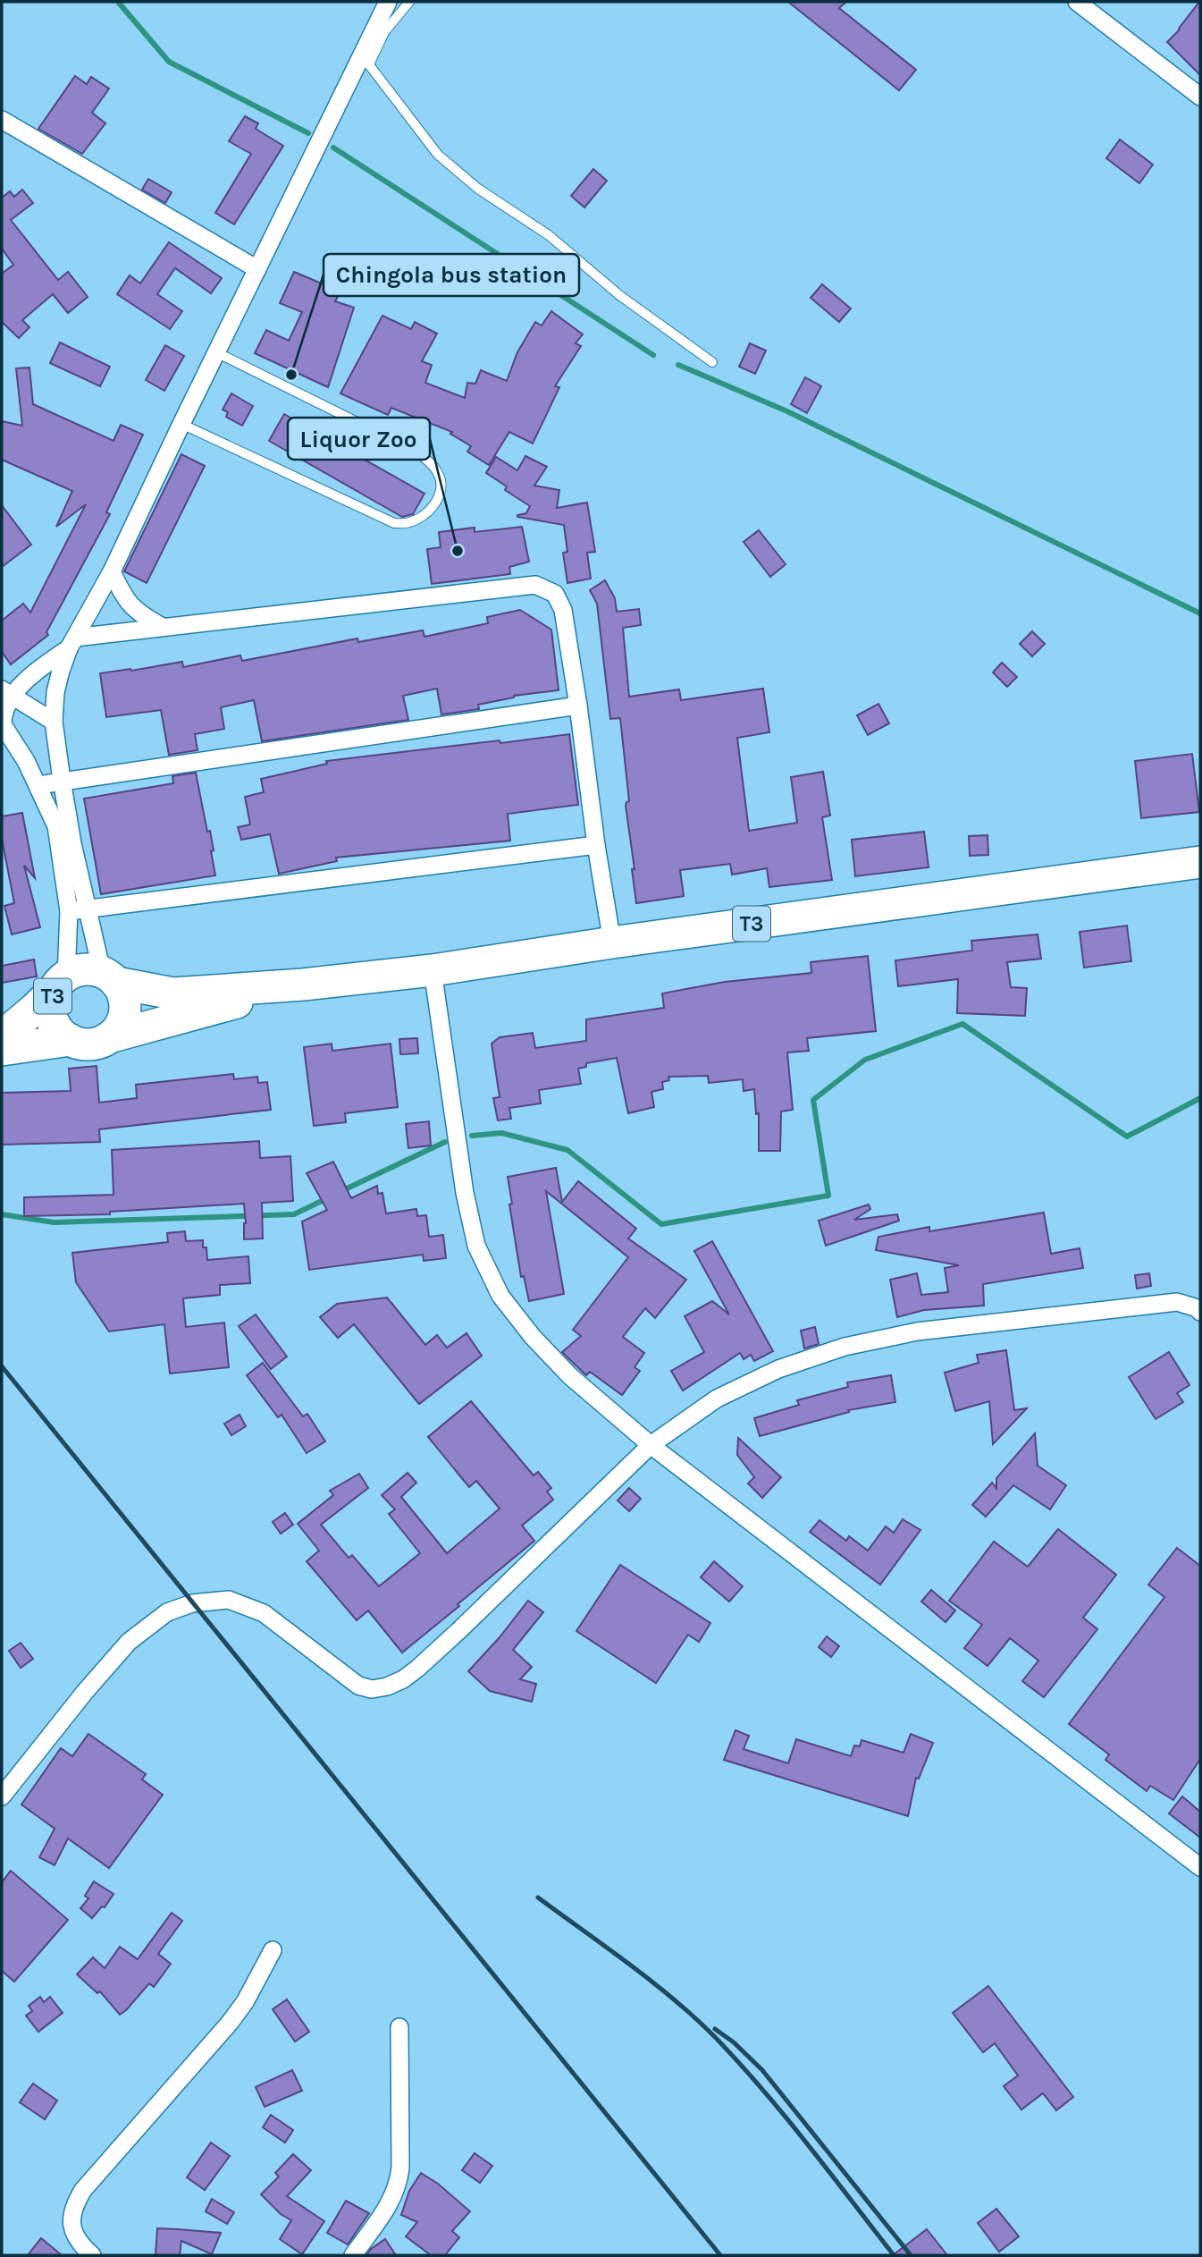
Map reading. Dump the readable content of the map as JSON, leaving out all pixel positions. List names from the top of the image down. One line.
{"streets":{"highway":["T3"]},"places":["Chingola bus station","Liquor Zoo"]}
